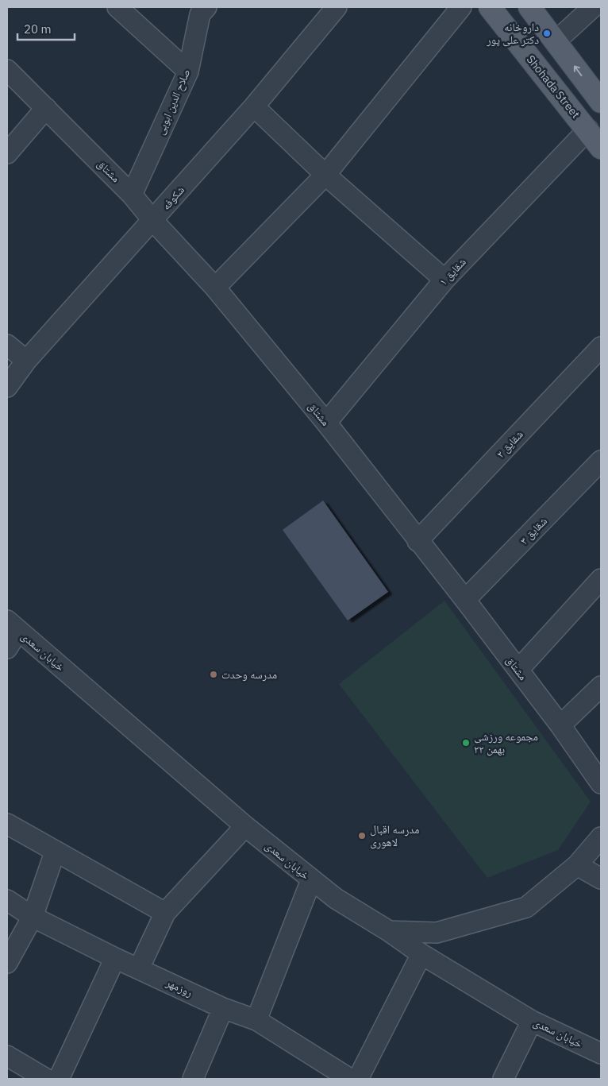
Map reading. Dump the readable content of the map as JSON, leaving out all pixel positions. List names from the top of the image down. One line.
{"streets":{"main road":["Shohada Street"],"street":["صلاح الدین ابوبی","مشتاق","شکوفه","شقایق ۱","شقایق ۲","شقایق ۳","خیابان سعدی","روزمهر"]},"crossings":[["Shohada Street","شقایق ۱"],["صلاح الدین ابوبی","مشتاق"],["مشتاق","شکوفه"],["مشتاق","شقایق ۱"],["مشتاق","شقایق ۲"],["مشتاق","شقایق ۳"]],"places":["داروخانه دکتر علی پور","مدرسه وحدت","مجموعه ورزشی ۲۲ بهمن","مدرسه اقبال لاهوری"],"scale_bar":"20 m"}
